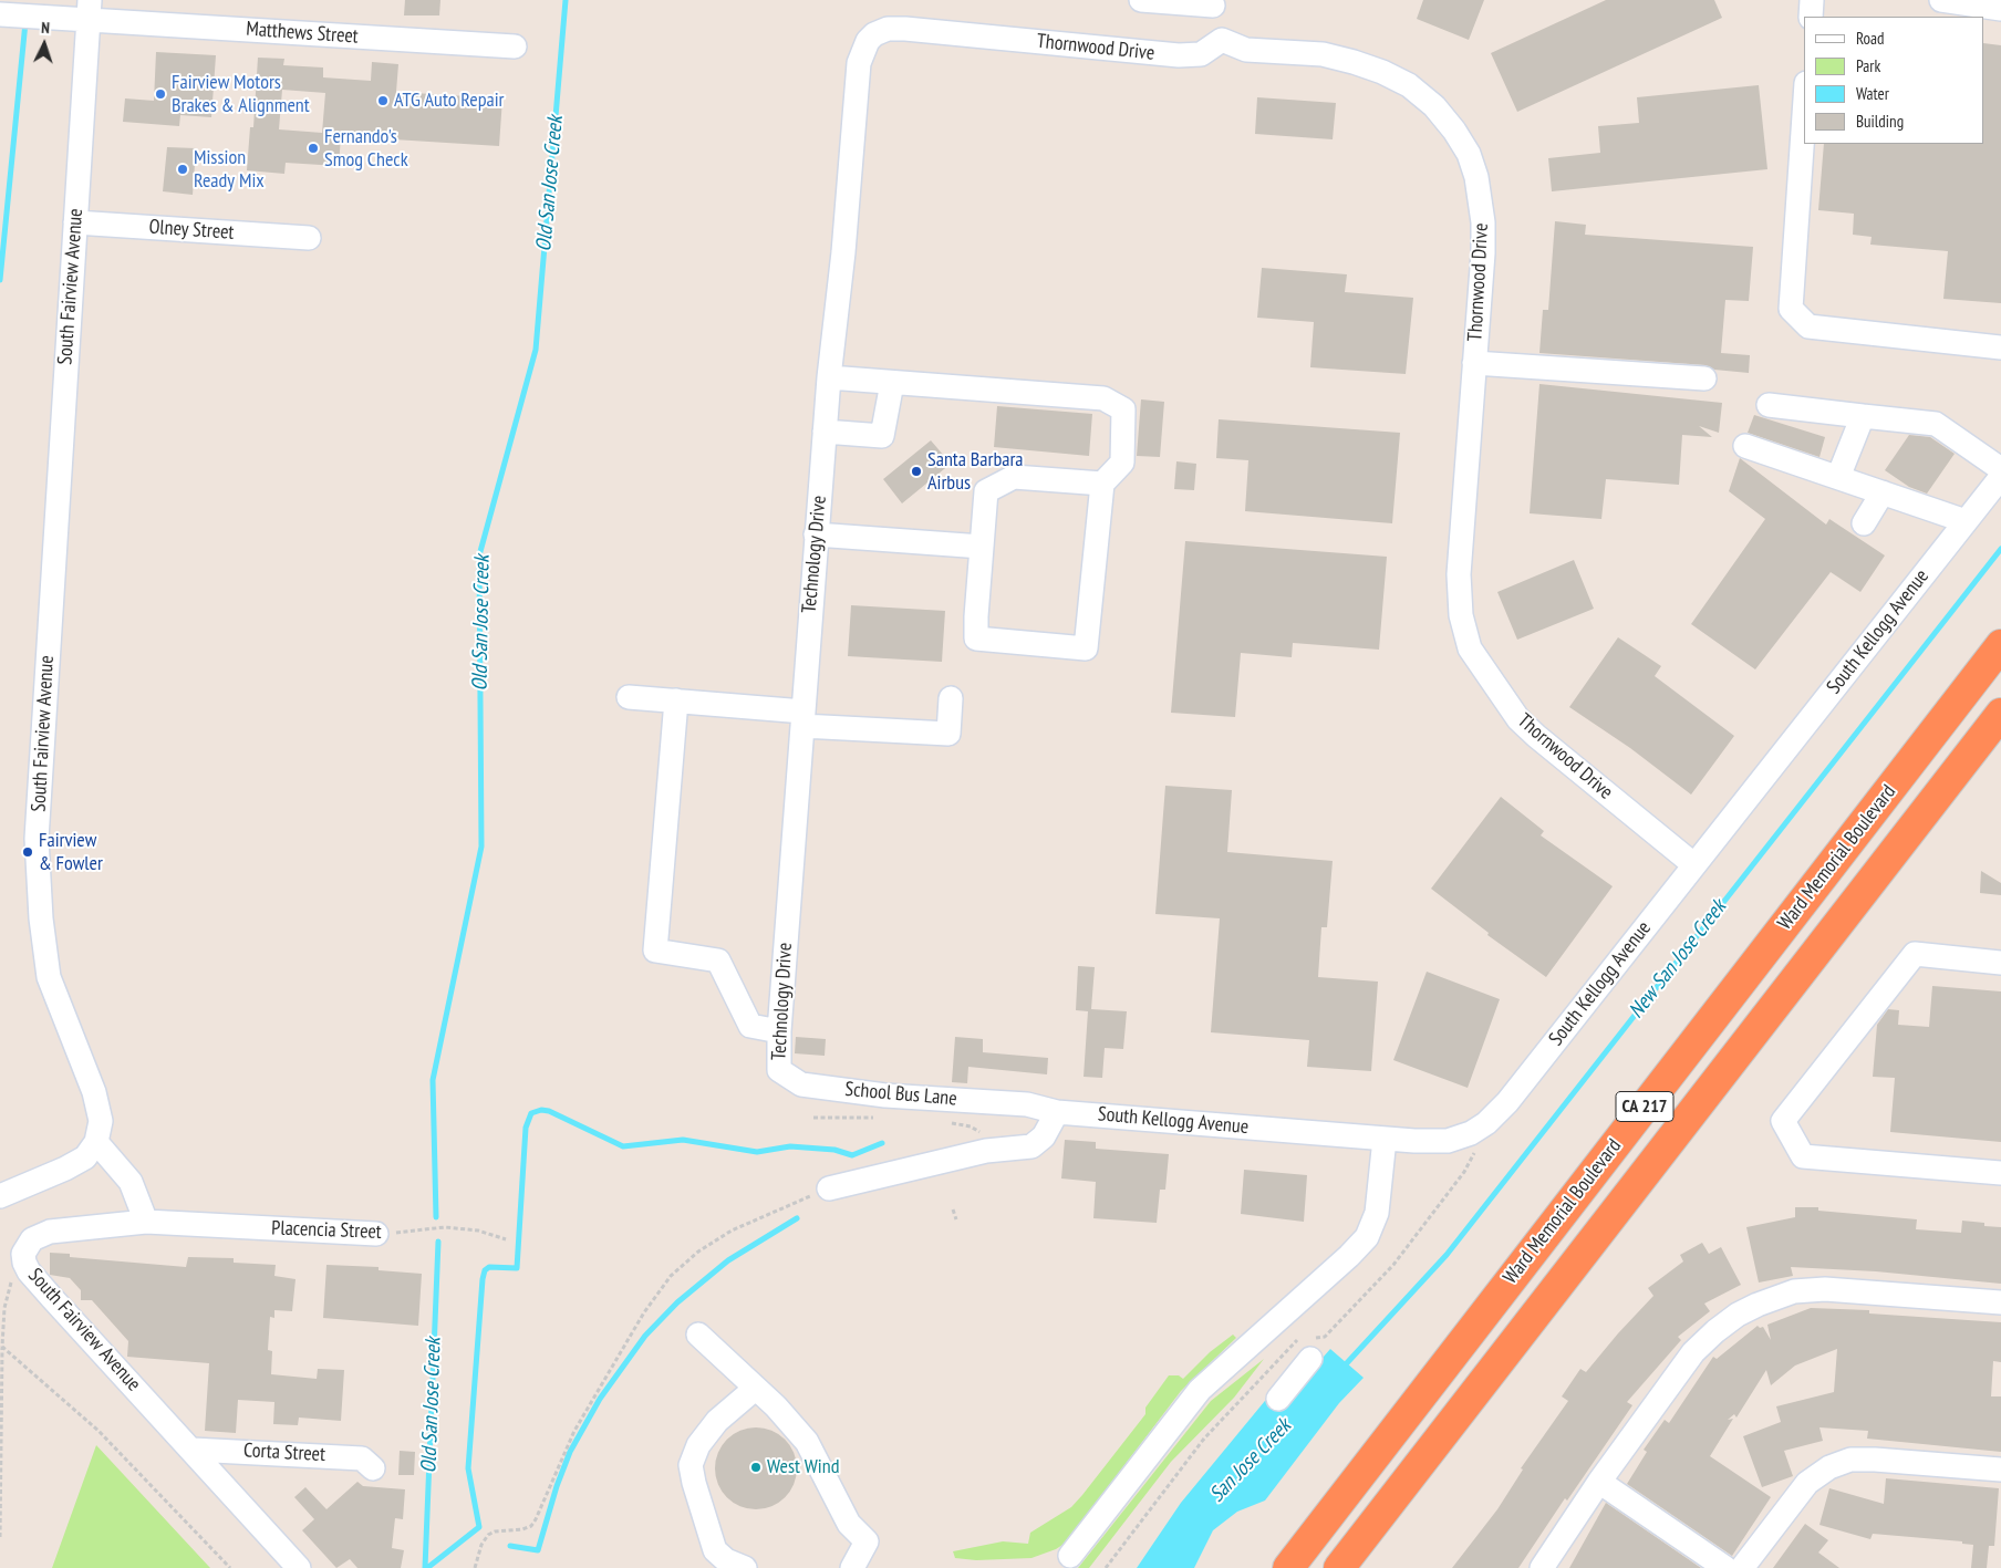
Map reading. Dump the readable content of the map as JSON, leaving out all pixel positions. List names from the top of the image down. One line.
{"streets":{"highway":["Ward Memorial Boulevard","CA 217"],"street":["Matthews Street","Thornwood Drive","Olney Street","South Fairview Avenue","Technology Drive","South Kellogg Avenue","School Bus Lane","Placencia Street","Corta Street"]},"crossings":[["Matthews Street","South Fairview Avenue"],["Thornwood Drive","Technology Drive"],["Thornwood Drive","South Kellogg Avenue"],["Olney Street","South Fairview Avenue"],["South Fairview Avenue","Placencia Street"],["South Fairview Avenue","Corta Street"],["Technology Drive","School Bus Lane"],["South Kellogg Avenue","School Bus Lane"]],"water":["Old San Jose Creek","New San Jose Creek","San Jose Creek"],"places":["Fairview Motors Brakes & Alignment","ATG Auto Repair","Fernando's Smog Check","Mission Ready Mix","Santa Barbara Airbus","Fairview & Fowler","West Wind"],"legend":["Road","Park","Water","Building"],"north":"top"}
